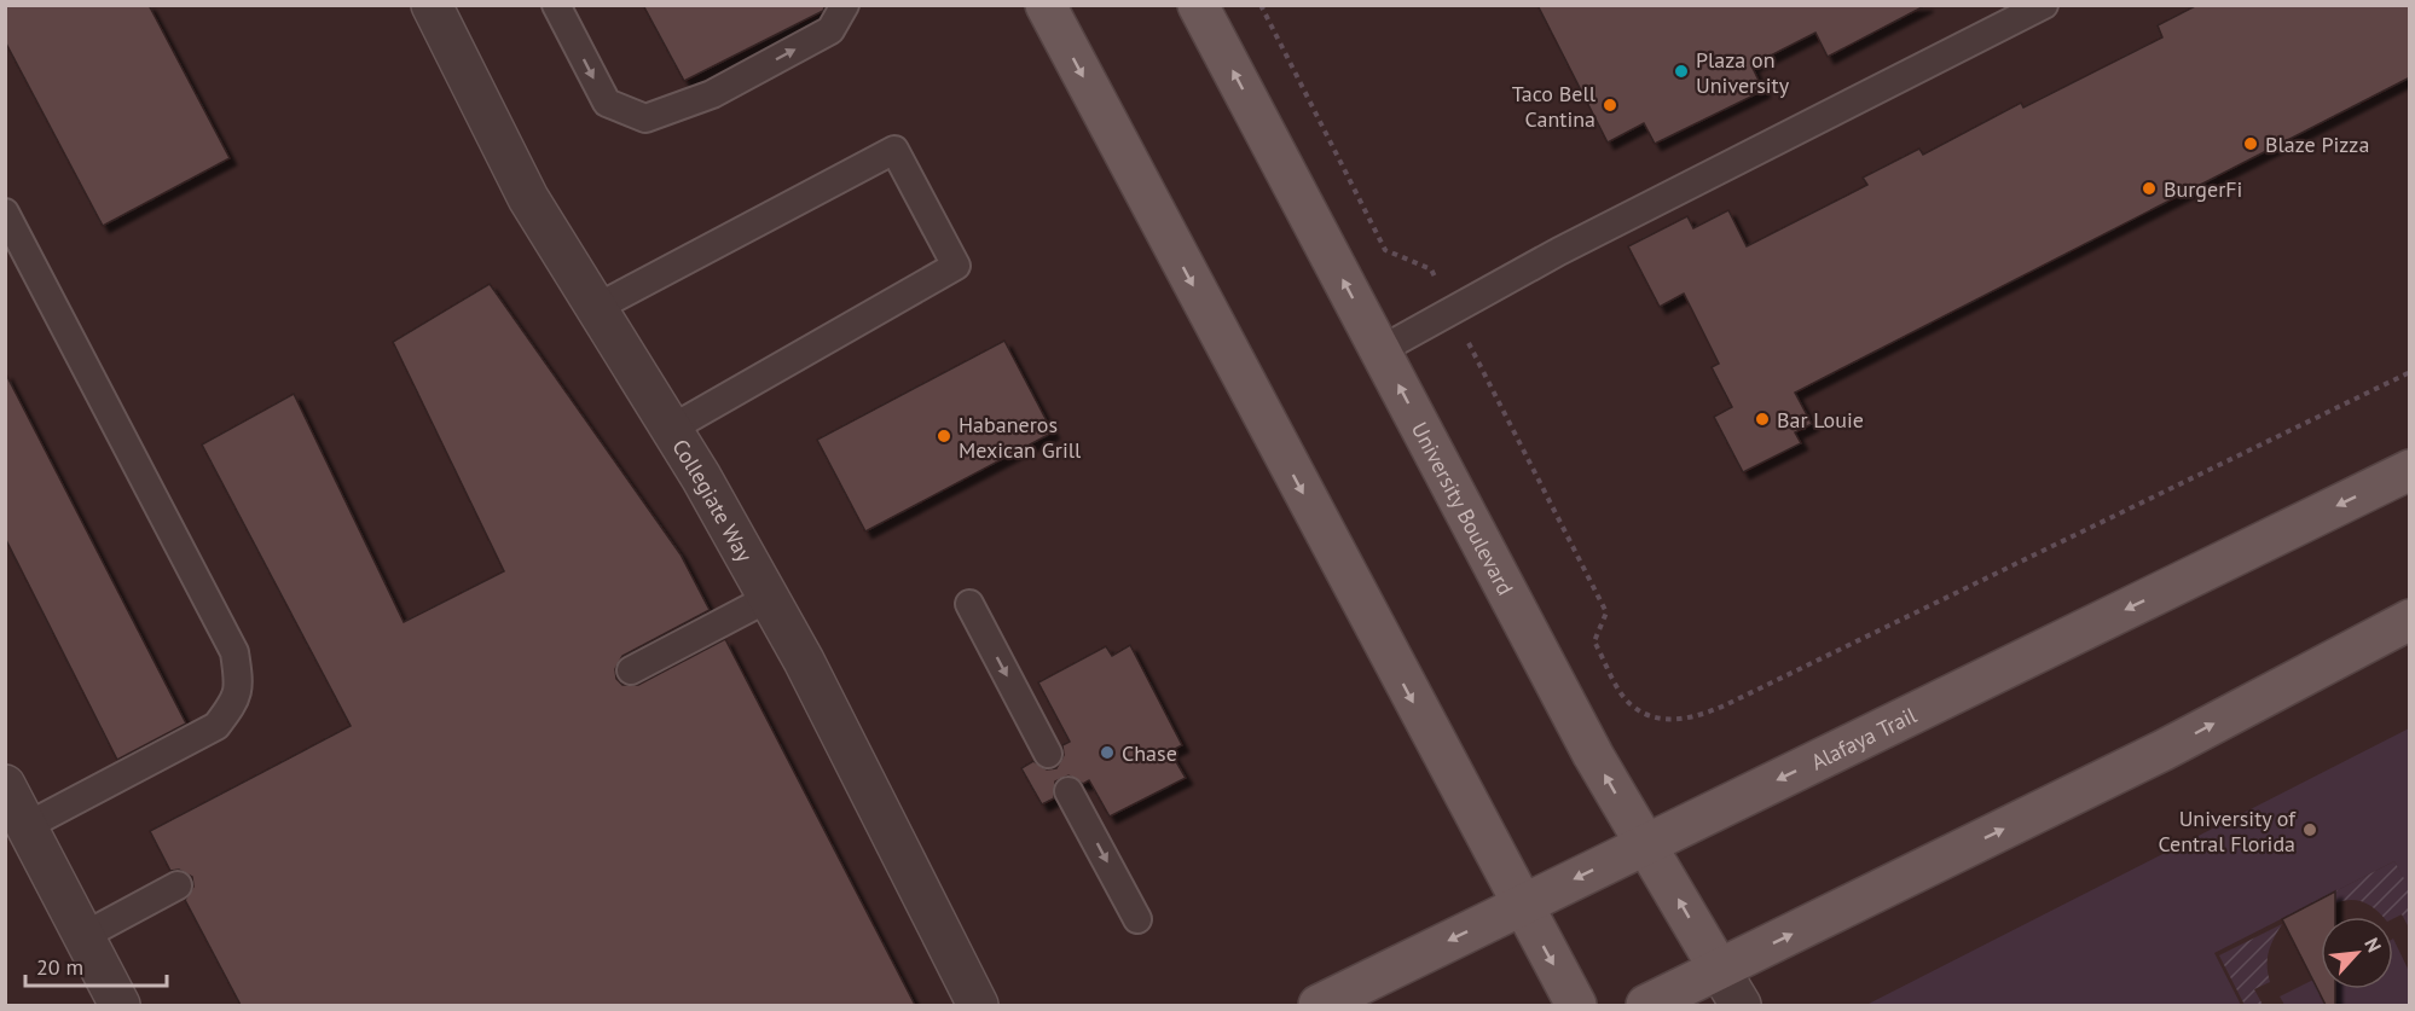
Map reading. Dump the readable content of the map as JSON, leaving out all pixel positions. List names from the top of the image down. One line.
{"streets":{"main road":["University Boulevard","Alafaya Trail"],"street":["Collegiate Way"]},"crossings":[["University Boulevard","Alafaya Trail"]],"places":["Plaza on University","Taco Bell Cantina","Blaze Pizza","BurgerFi","Bar Louie","Habaneros Mexican Grill","Chase","University of Central Florida"],"scale_bar":"20 m","north":"top right"}
